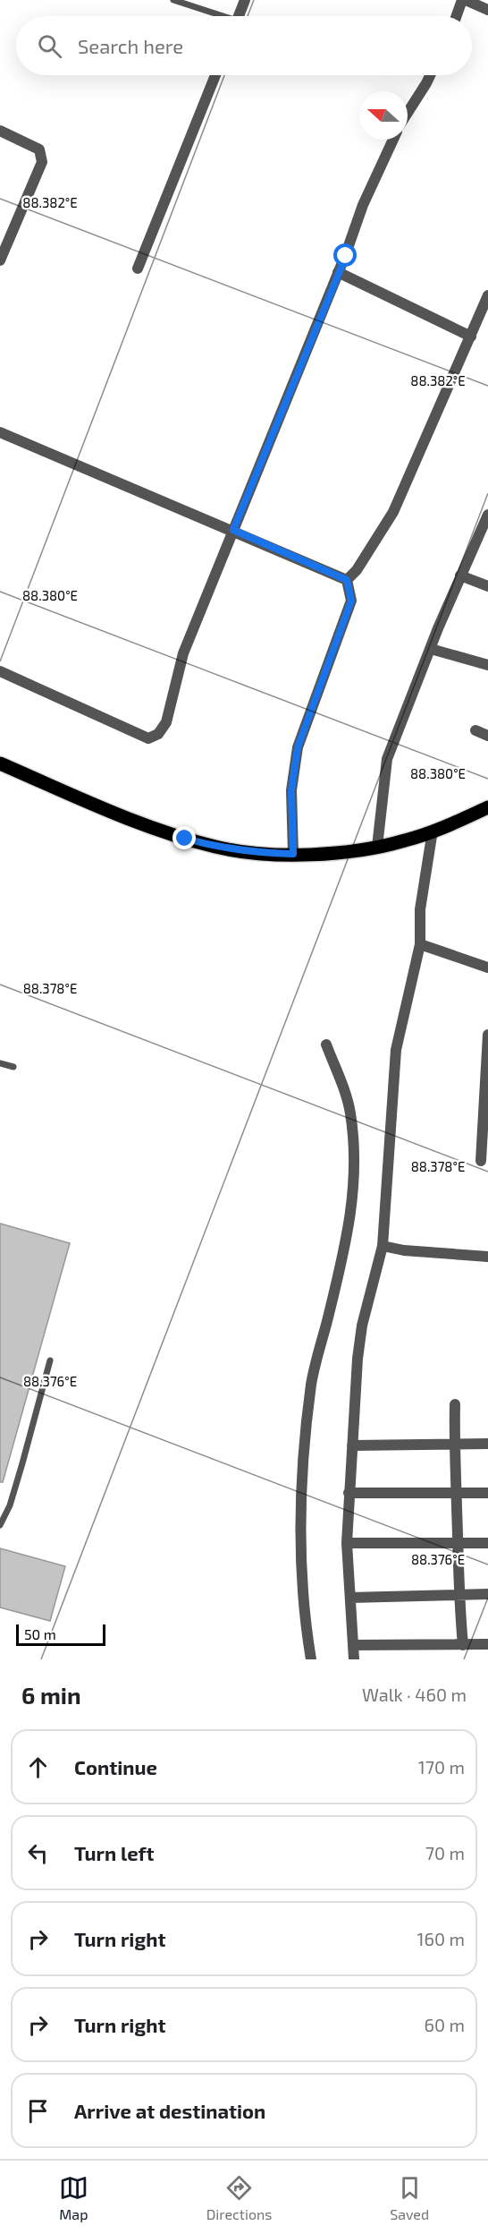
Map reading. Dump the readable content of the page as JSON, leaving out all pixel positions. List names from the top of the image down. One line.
{"scale_bar":"50 m","north":"left","page":{"search":"Search here","scale":"50 m","heading":["6 min","Walk · 460 m"],"list":[["Continue","170 m"],["Turn left","70 m"],["Turn right","160 m"],["Turn right","60 m"],"Arrive at destination"],"nav":["Map","Directions","Saved"]},"coordinates":["88.382°E","88.380°E","88.378°E","88.376°E"]}
